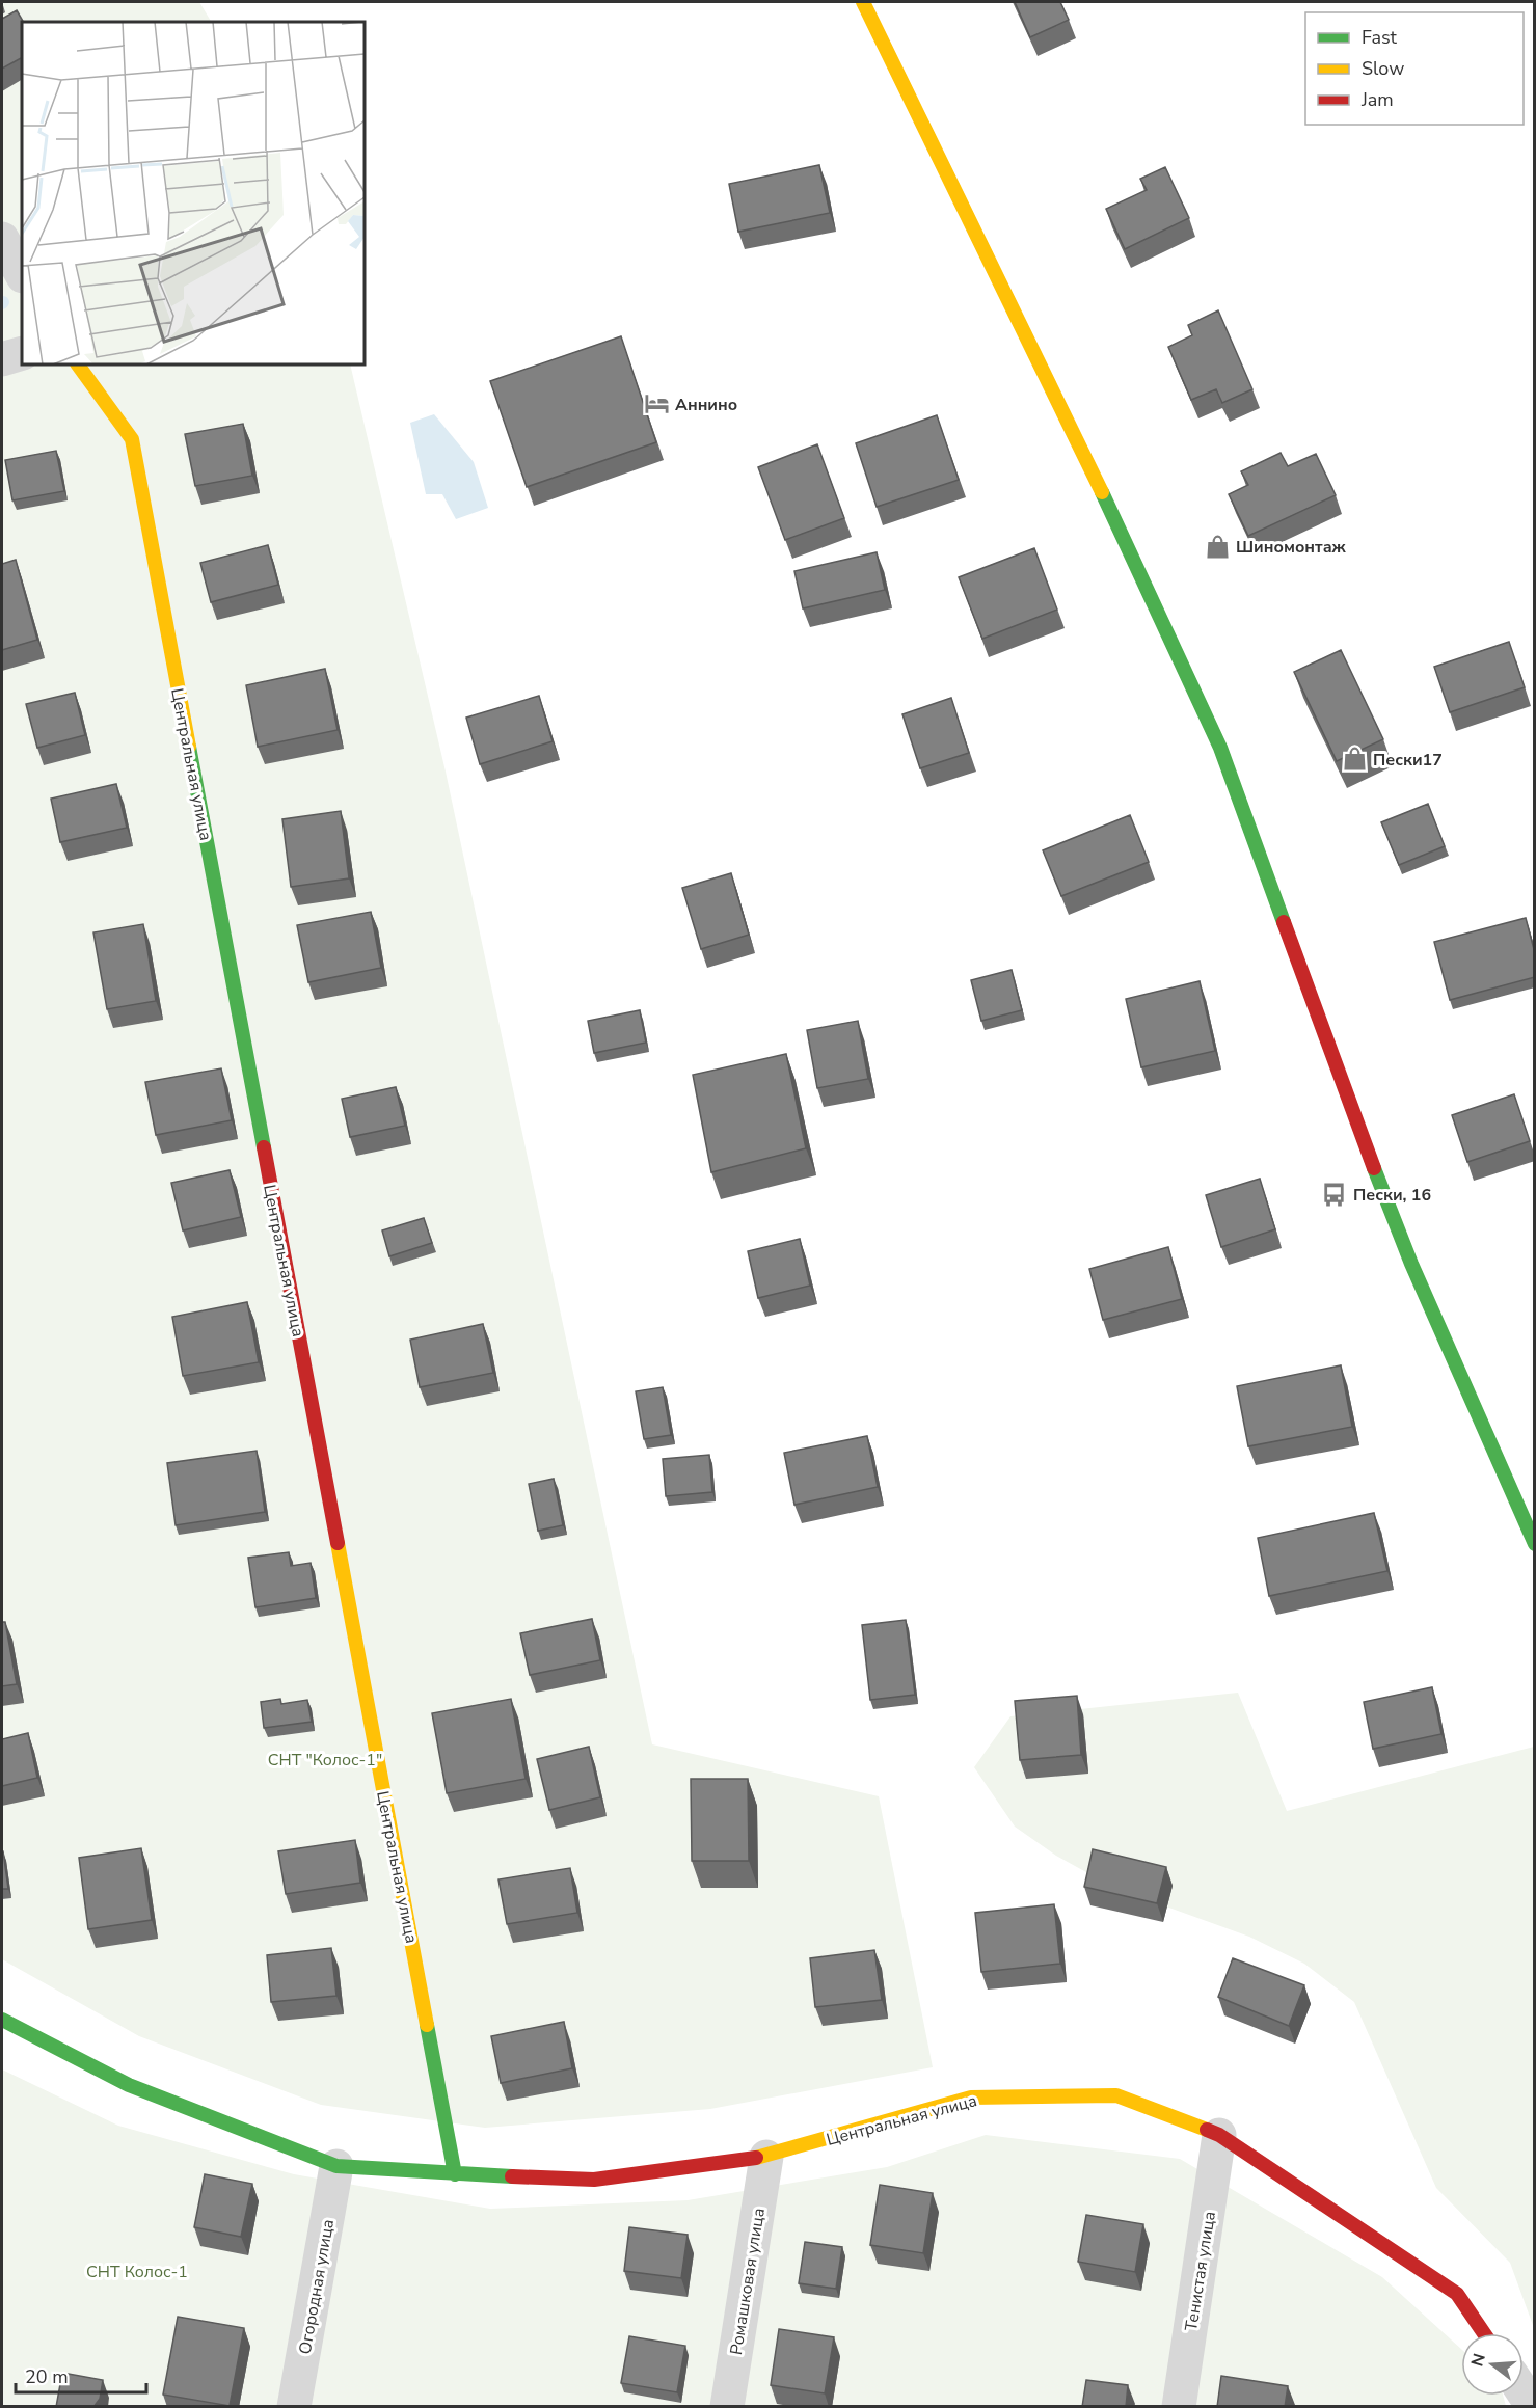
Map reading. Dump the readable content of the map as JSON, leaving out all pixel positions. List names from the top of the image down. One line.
{"streets":{"street":["Центральная улица","Тенистая улица","Ромашковая улица","Огородная улица"]},"crossings":[["Центральная улица","Тенистая улица"],["Центральная улица","Ромашковая улица"],["Центральная улица","Огородная улица"]],"parks":["СНТ \"Колос-1\"","СНТ Колос-1"],"places":{"hotel":["Аннино"],"shop":["Шиномонтаж","Пески17"],"bus stop":["Пески, 16"]},"legend":["Fast","Slow","Jam"],"scale_bar":"20 m","north":"left"}
